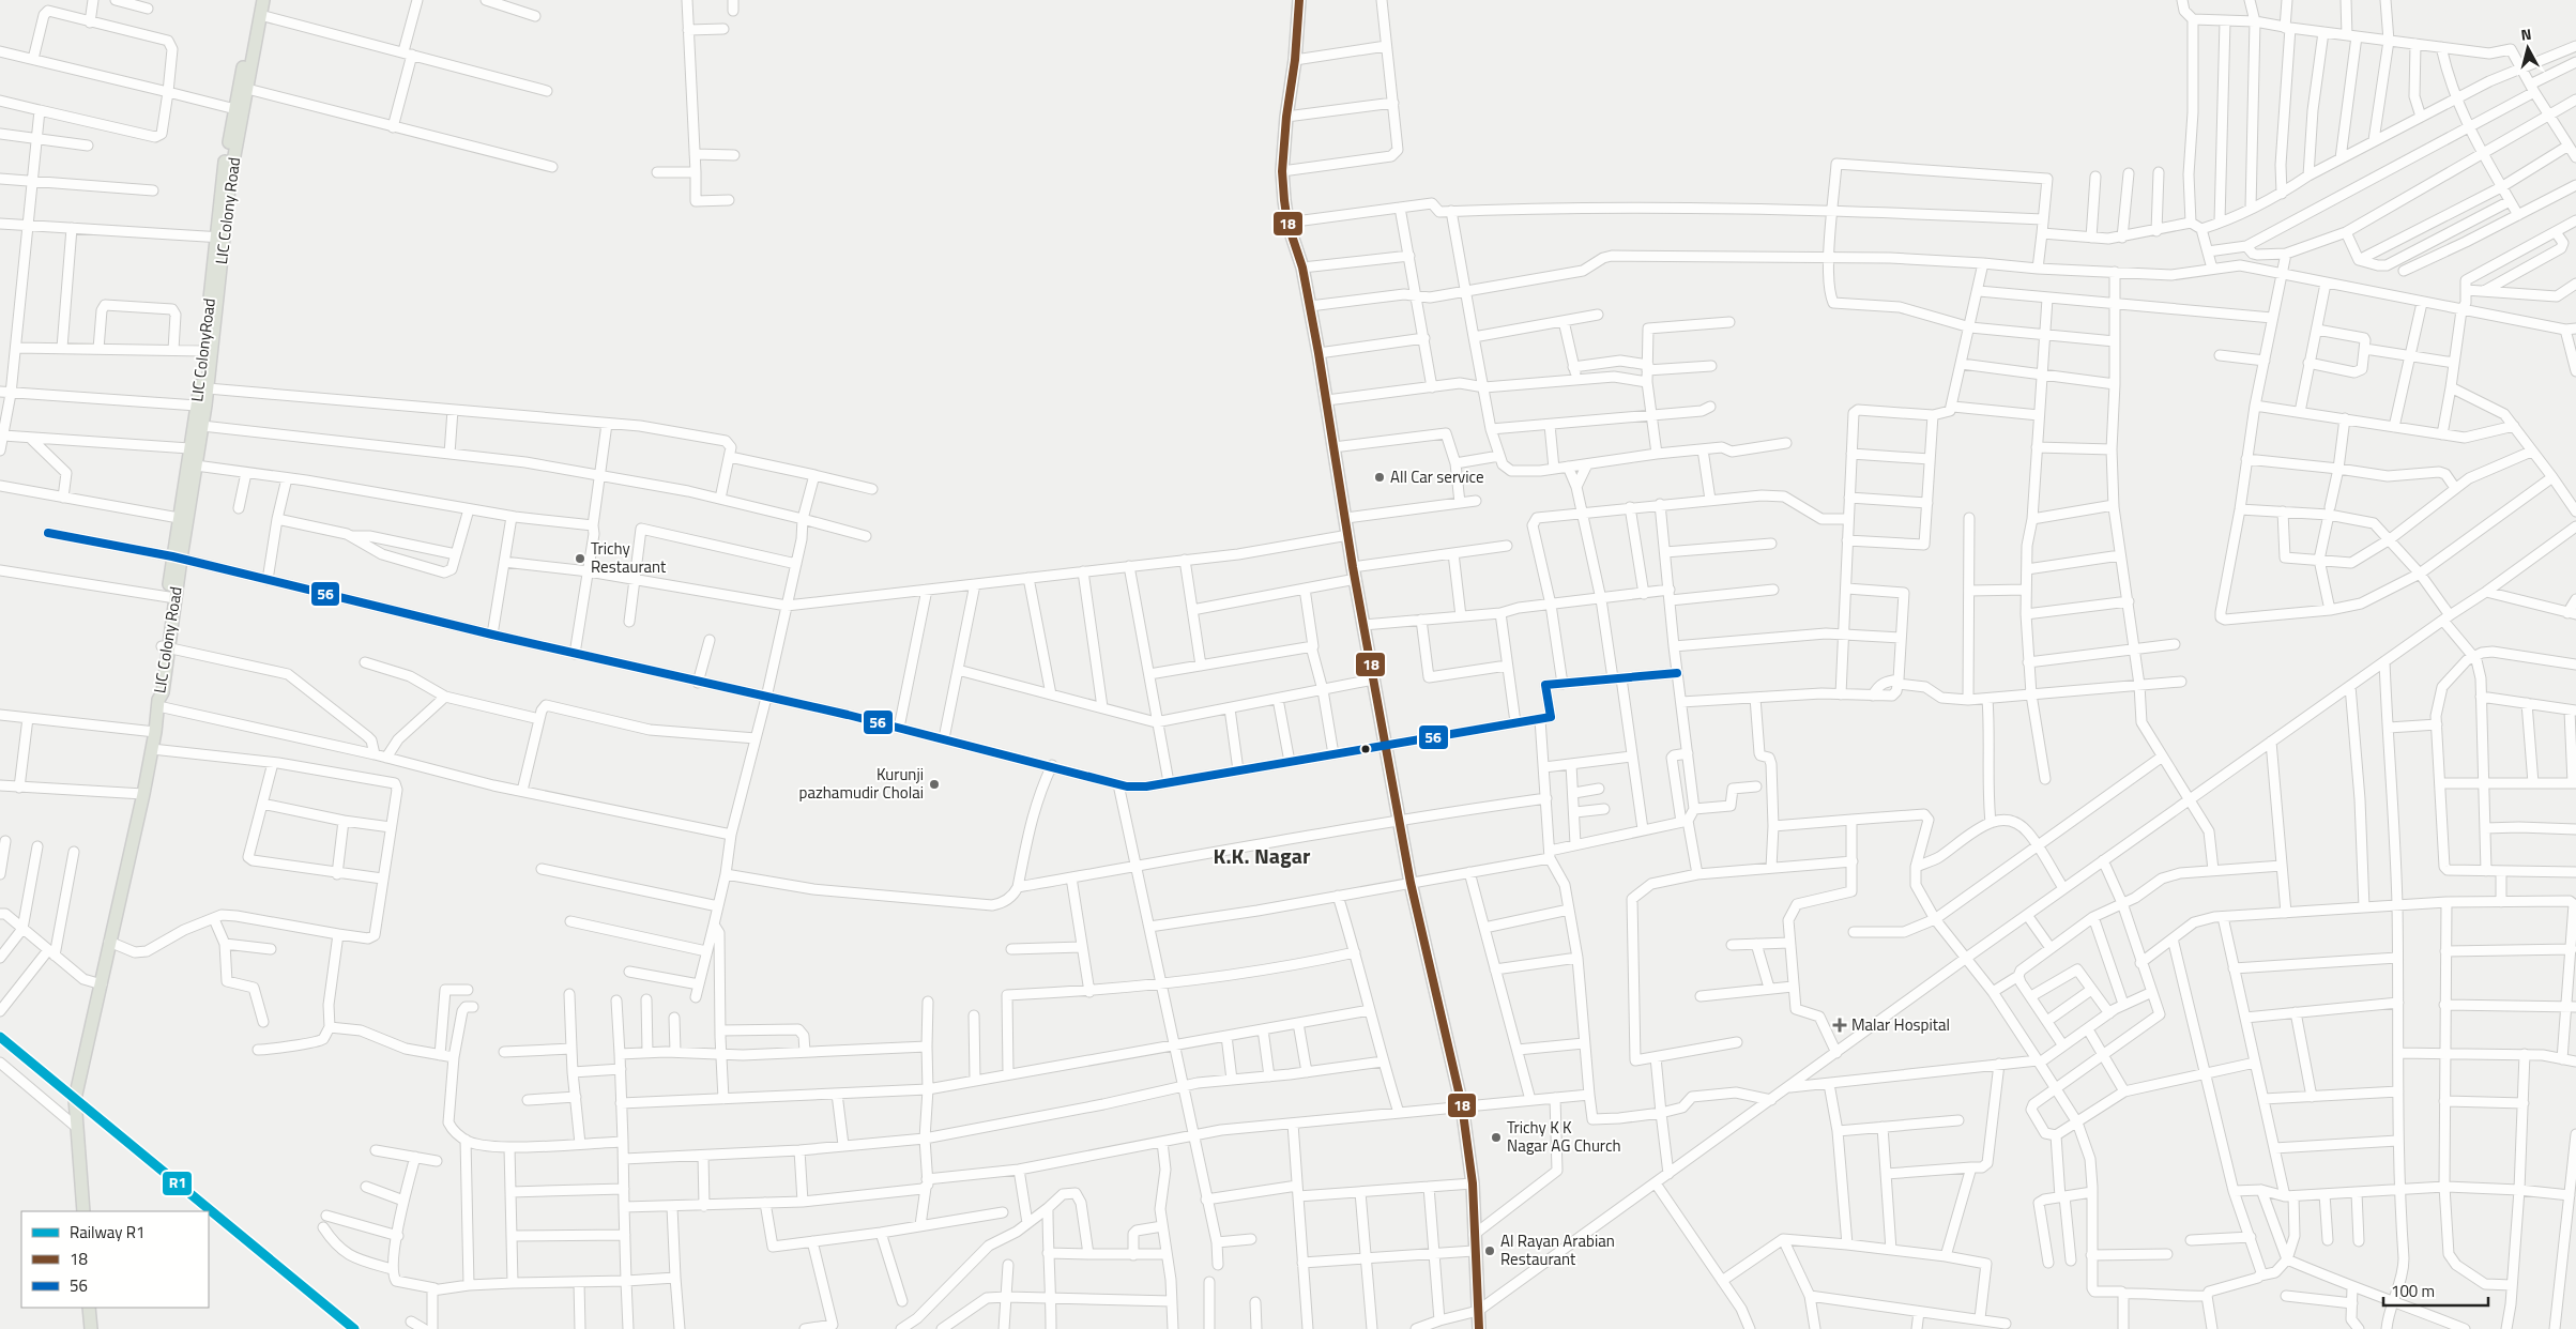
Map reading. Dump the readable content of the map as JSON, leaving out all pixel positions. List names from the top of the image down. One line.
{"streets":{"main road":["LIC Colony Road","LIC ColonyRoad"]},"crossings":[["LIC Colony Road","LIC ColonyRoad"]],"districts":["K.K. Nagar"],"places":{"other":["All Car service","Trichy Restaurant","Kurunji pazhamudir Cholai","Trichy K K Nagar AG Church","Al Rayan Arabian Restaurant"],"health":["Malar Hospital"]},"lines":["transit line 18","transit line 56","rail line R1"],"legend":["Railway R1","18","56"],"scale_bar":"100 m","north":"top"}
